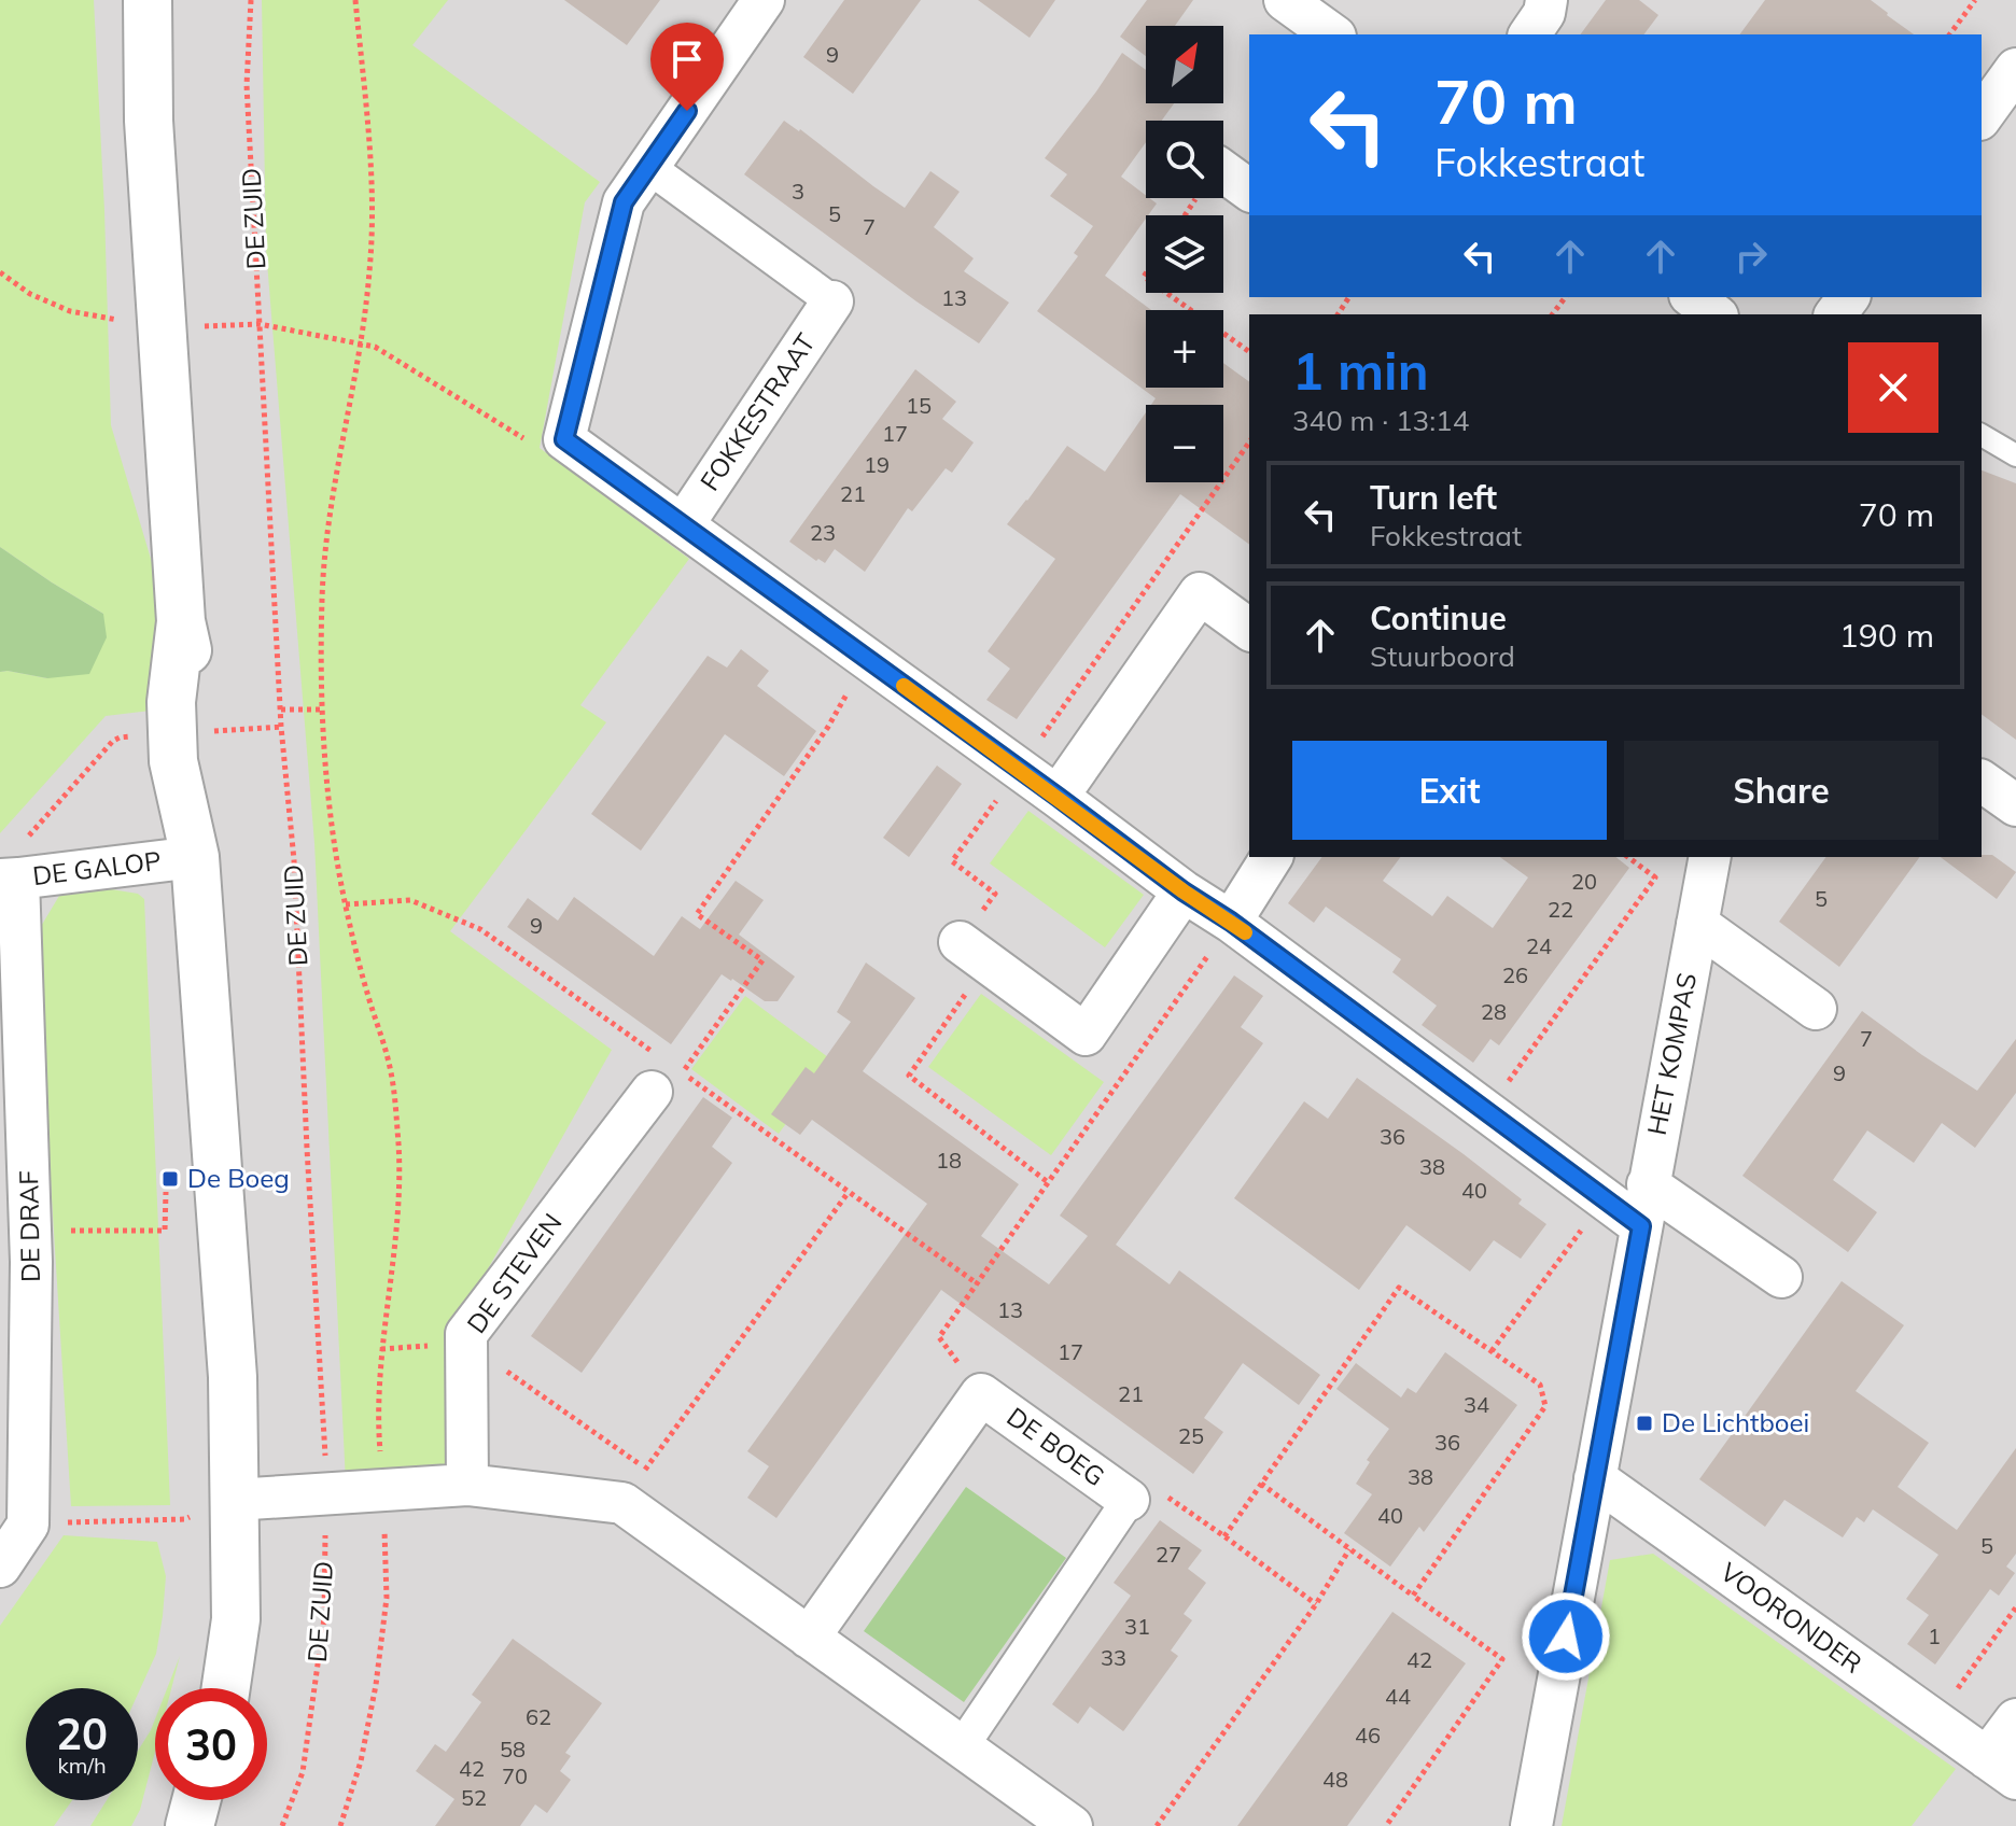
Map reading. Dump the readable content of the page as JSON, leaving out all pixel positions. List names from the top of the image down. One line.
{"streets":{"street":["FOKKESTRAAT","DE GALOP","HET KOMPAS","DE DRAF","DE STEVEN","DE BOEG","VOORONDER"],"path":["DE ZUID"]},"crossings":[["DE GALOP","DE DRAF"],["HET KOMPAS","VOORONDER"]],"places":{"transit":["De Boeg","De Lichtboei"]},"house_numbers":["9","3","5","7","13","15","17","19","21","23","20","5","22","9","24","26","28","7","9","36","18","38","40","13","17","21","34","25","36","38","40","5","27","31","1","33","42","44","62","46","58","42","70","48","52"],"north":"top right","page":{"map_buttons":["+","−"],"turn":["70 m","Fokkestraat"],"heading":["1 min","340 m · 13:14"],"list":[{"name":"Turn left","note":"Fokkestraat","value":"70 m"},{"name":"Continue","note":"Stuurboord","value":"190 m"}],"buttons":["Exit","Share"],"speed":"20 km/h","limit":"30"}}
